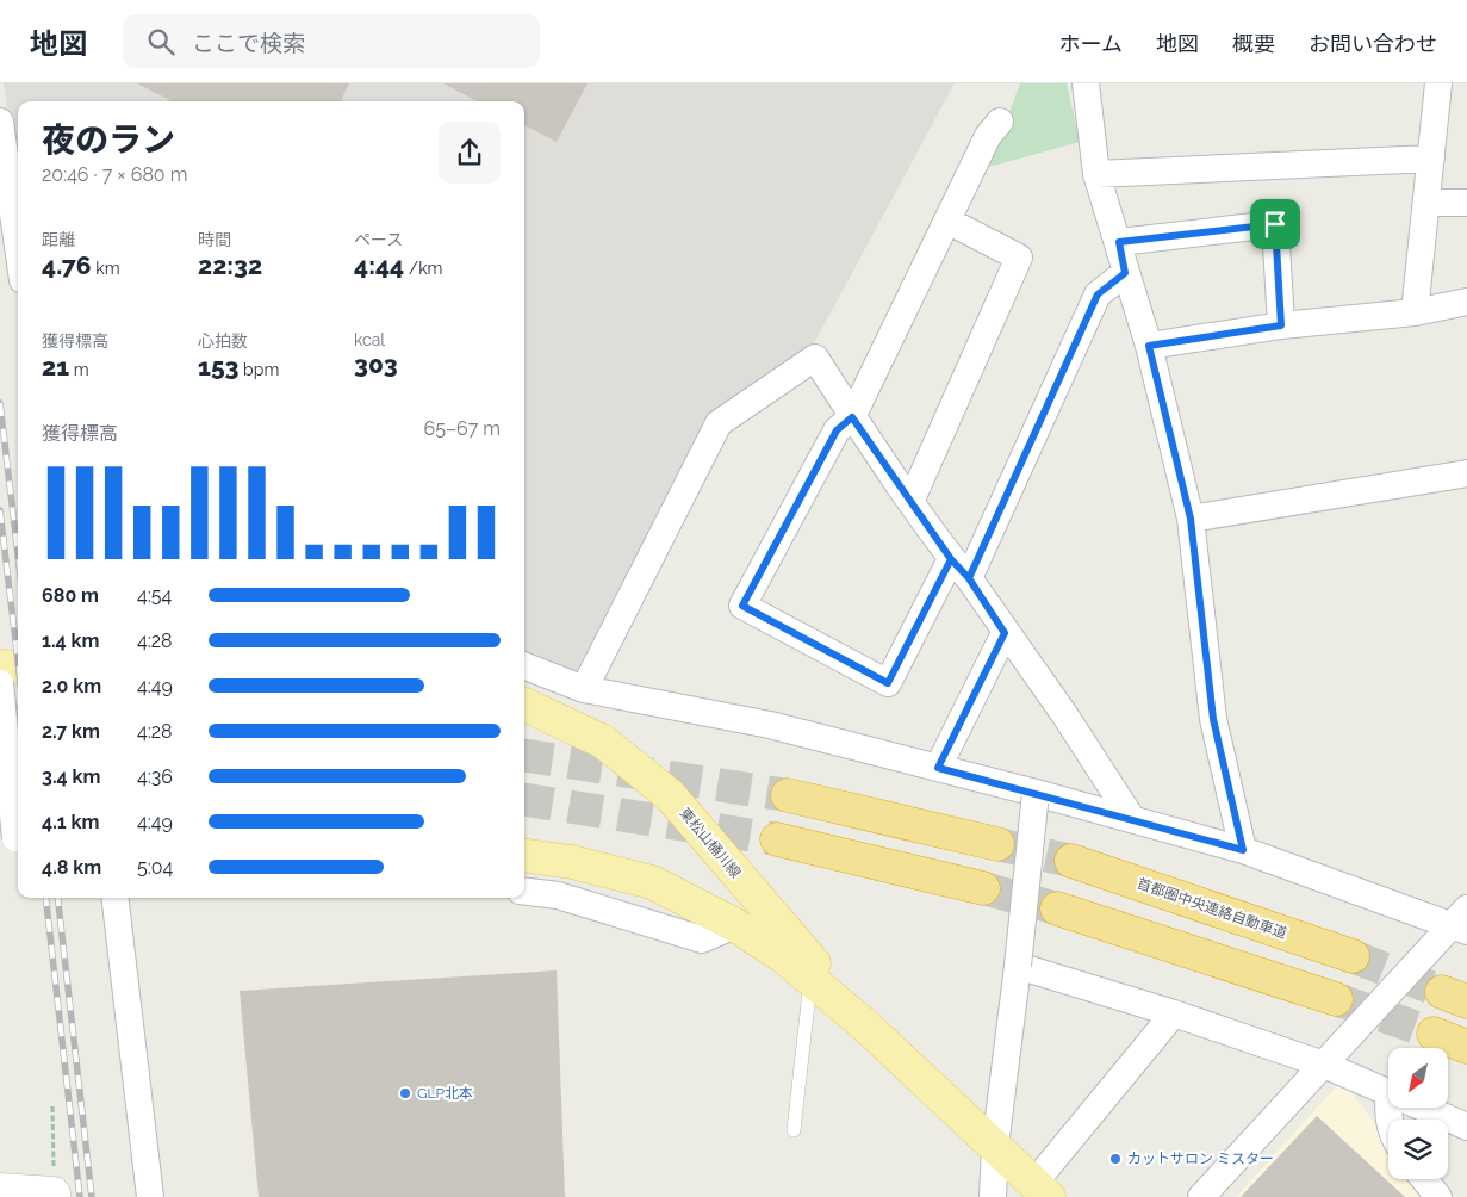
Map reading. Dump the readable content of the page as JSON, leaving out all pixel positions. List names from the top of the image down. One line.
{"streets":{"highway":["首都圏中央連絡自動車道"],"main road":["東松山桶川線"]},"places":["GLP北本","カットサロン ミスター"],"north":"bottom left","page":{"header":"地図","search":"ここで検索","nav":["ホーム","地図","概要","お問い合わせ"],"heading":["夜のラン","20:46 · 7 × 680 m"],"stats":[["距離","4.76 km"],["時間","22:32"],["ペース","4:44 /km"],["獲得標高","21 m"],["心拍数","153 bpm"],["kcal","303"]],"chart":["獲得標高","65–67 m"],"list":[{"name":"680 m","note":"4:54"},{"name":"1.4 km","note":"4:28"},{"name":"2.0 km","note":"4:49"},{"name":"2.7 km","note":"4:28"},{"name":"3.4 km","note":"4:36"},{"name":"4.1 km","note":"4:49"},{"name":"4.8 km","note":"5:04"}]}}
